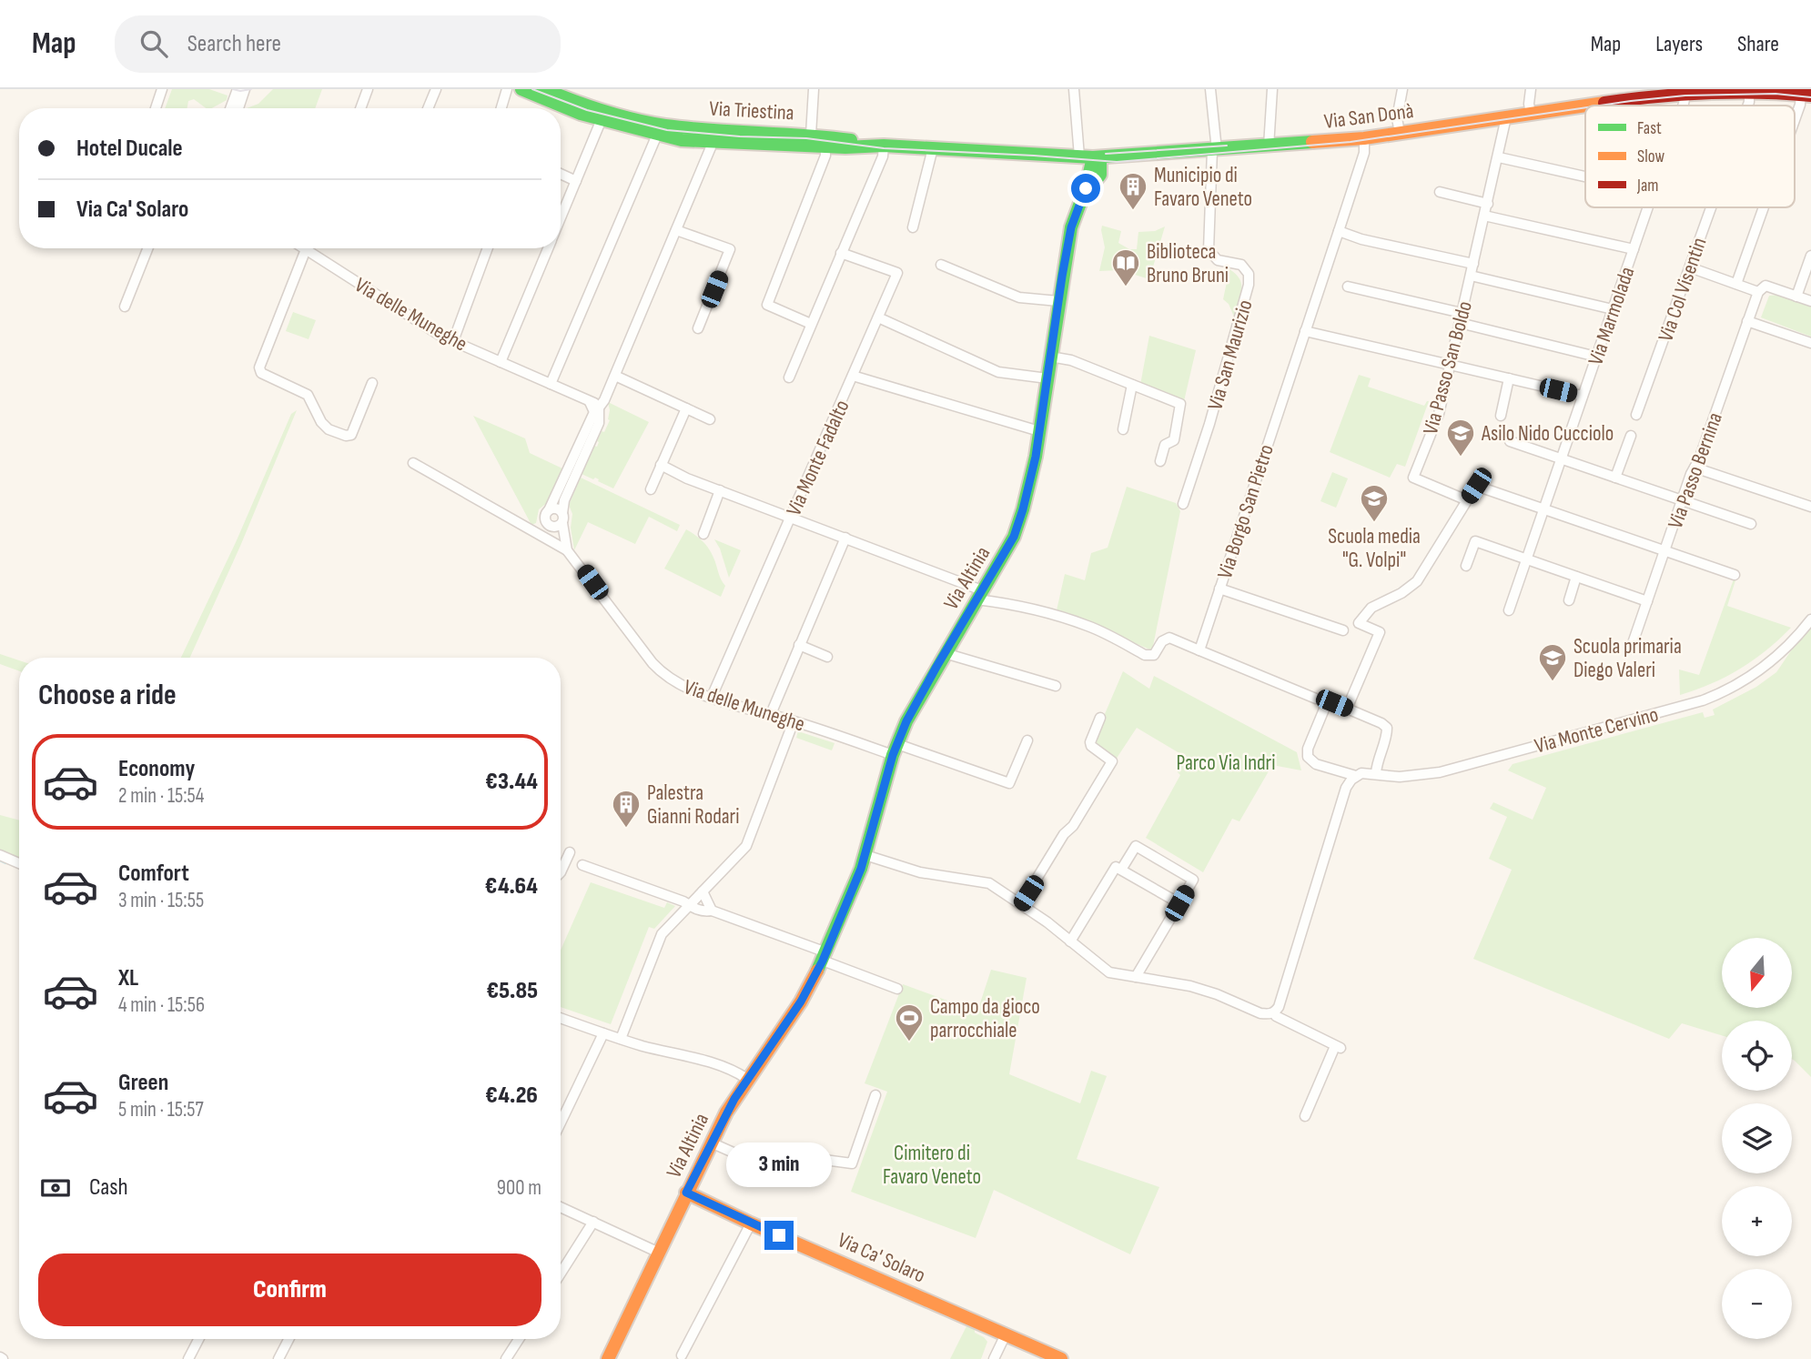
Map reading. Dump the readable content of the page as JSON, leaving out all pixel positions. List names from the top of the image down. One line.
{"streets":{"main road":["Via Triestina","Via San Donà","Via Altinia","Via Ca' Solaro"],"street":["Via Col Visentin","Via delle Muneghe","Via Marmolada","Via San Maurizio","Via Passo San Boldo","Via Monte Fadalto","Via Passo Bernina","Via Borgo San Pietro","Via Monte Cervino"]},"crossings":[["Via Triestina","Via San Donà"],["Via Triestina","Via Altinia"],["Via San Donà","Via San Maurizio"],["Via San Donà","Via Passo San Boldo"],["Via San Donà","Via Borgo San Pietro"],["Via delle Muneghe","Via Monte Fadalto"],["Via delle Muneghe","Via Altinia"],["Via Altinia","Via Ca' Solaro"]],"parks":["Parco Via Indri","Cimitero di Favaro Veneto"],"places":{"building":["Municipio di Favaro Veneto","Palestra Gianni Rodari"],"library":["Biblioteca Bruno Bruni"],"school or university":["Asilo Nido Cucciolo","Scuola media \"G. Volpi\"","Scuola primaria Diego Valeri"],"sports":["Campo da gioco parrocchiale"]},"legend":["Fast","Slow","Jam"],"north":"bottom","page":{"header":"Map","search":"Search here","nav":["Map","Layers","Share"],"banner":["Hotel Ducale","Via Ca' Solaro"],"heading":"Choose a ride","list":[{"name":"Economy","note":"2 min · 15:54","value":"€3.44"},{"name":"Comfort","note":"3 min · 15:55","value":"€4.64"},{"name":"XL","note":"4 min · 15:56","value":"€5.85"},{"name":"Green","note":"5 min · 15:57","value":"€4.26"}],"map_buttons":["+","−"],"bubble":"3 min","pay":["Cash","900 m"],"buttons":"Confirm"}}
